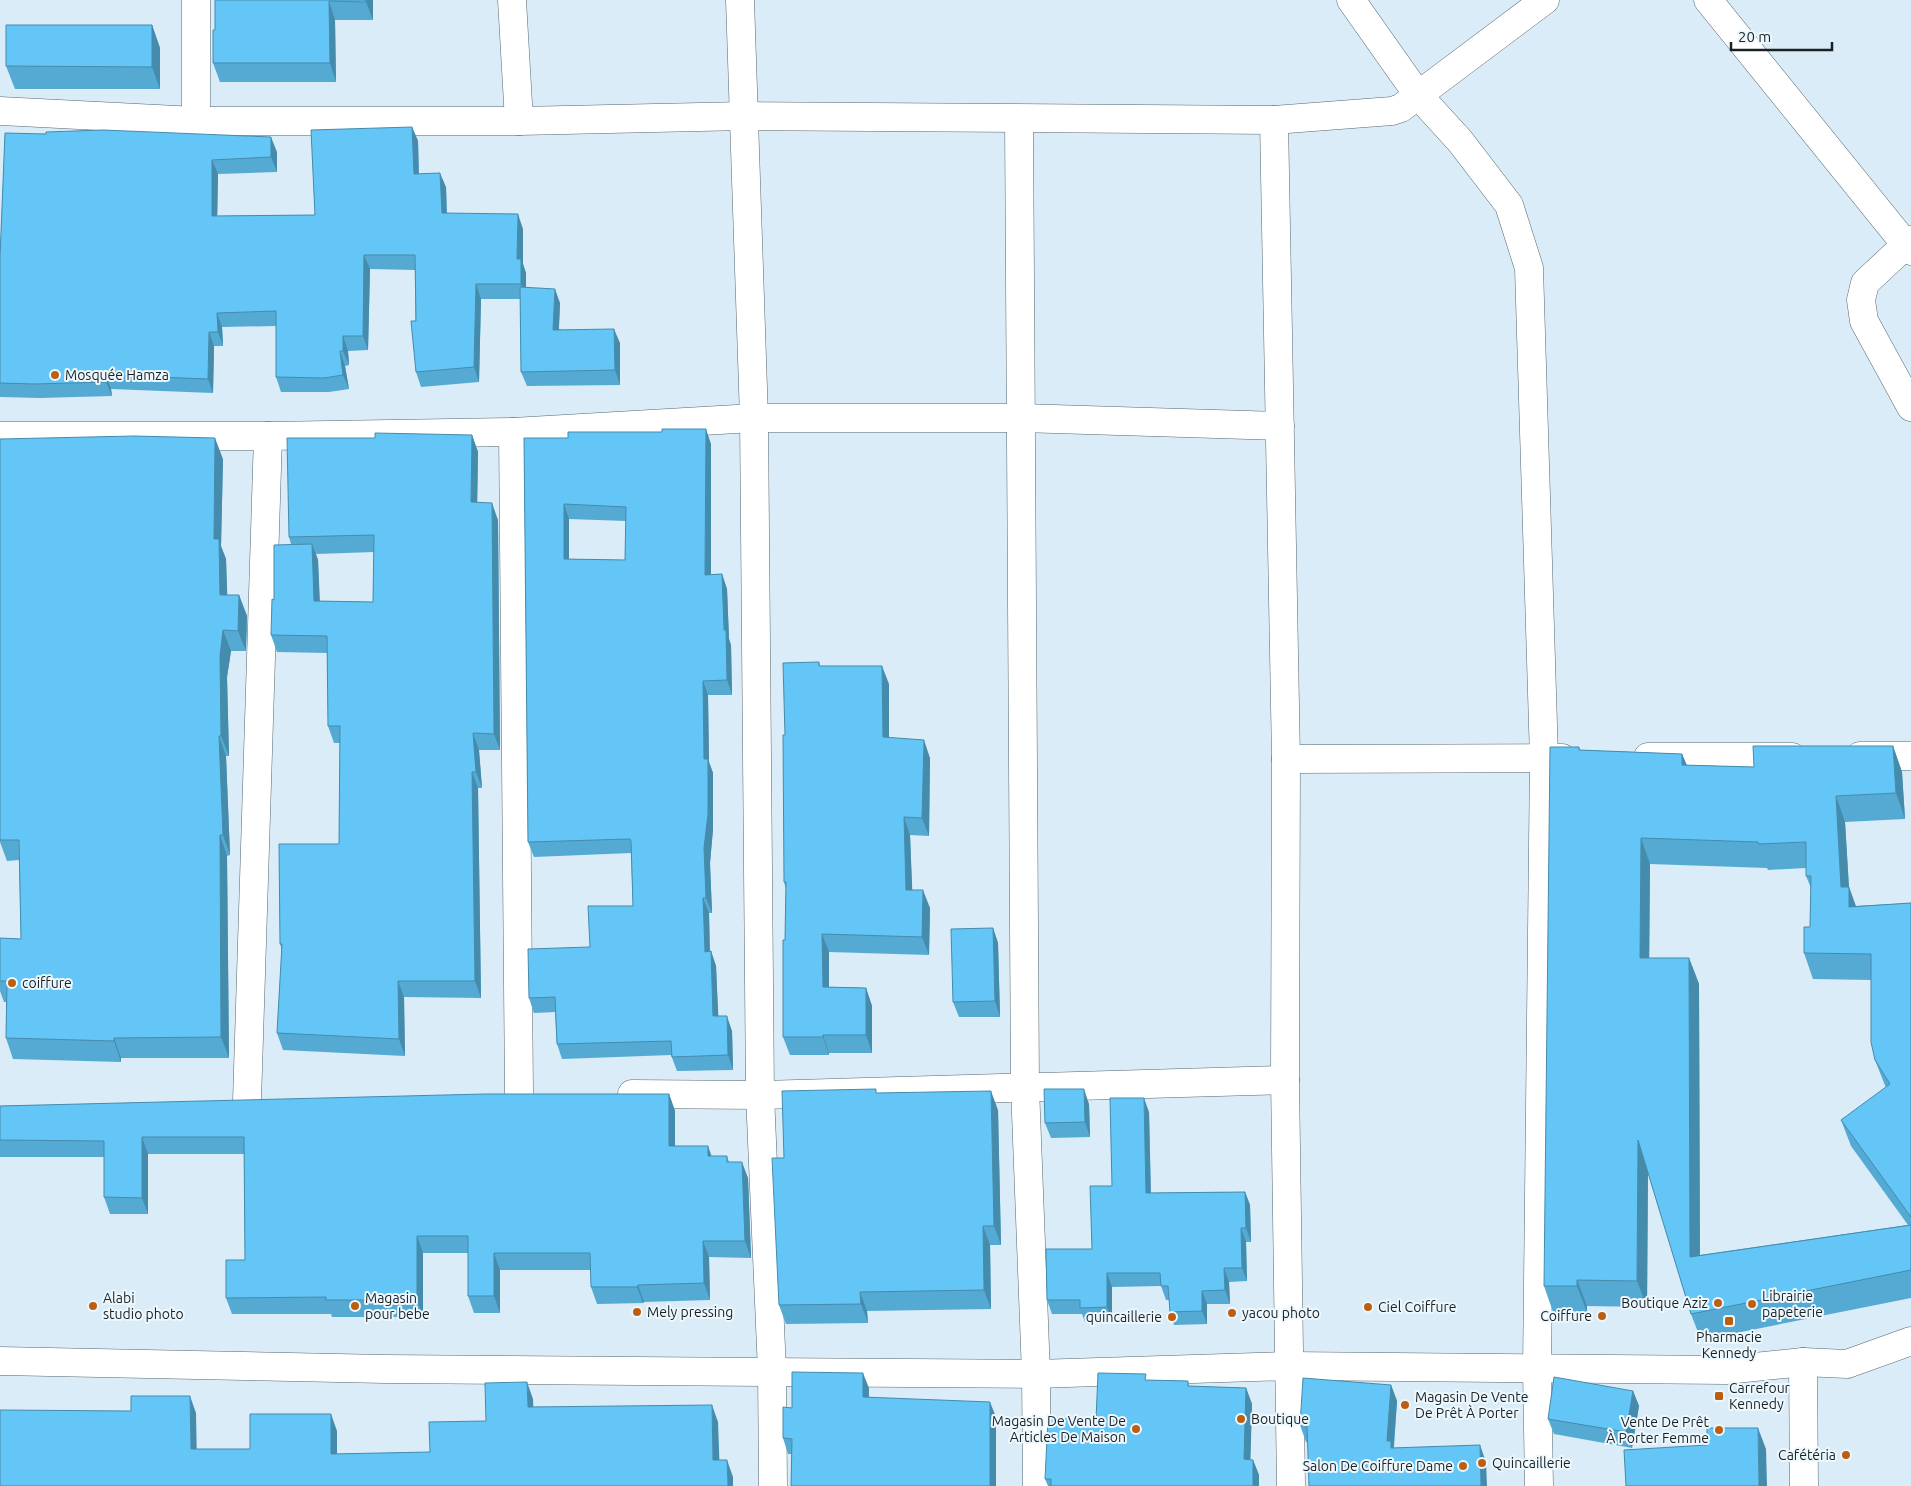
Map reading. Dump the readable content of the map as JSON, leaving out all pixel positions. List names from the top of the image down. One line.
{"places":{"other":["Mosquée Hamza","coiffure","Boutique Aziz","Librairie papeterie","Alabi studio photo","Magasin pour bebe","Ciel Coiffure","Mely pressing","yacou photo","Coiffure","quincaillerie","Magasin De Vente De Prêt À Porter","Boutique","Magasin De Vente De Articles De Maison","Vente De Prêt À Porter Femme","Cafétéria","Quincaillerie","Salon De Coiffure Dame"],"transit":["Pharmacie Kennedy","Carrefour Kennedy"]},"scale_bar":"20 m"}
